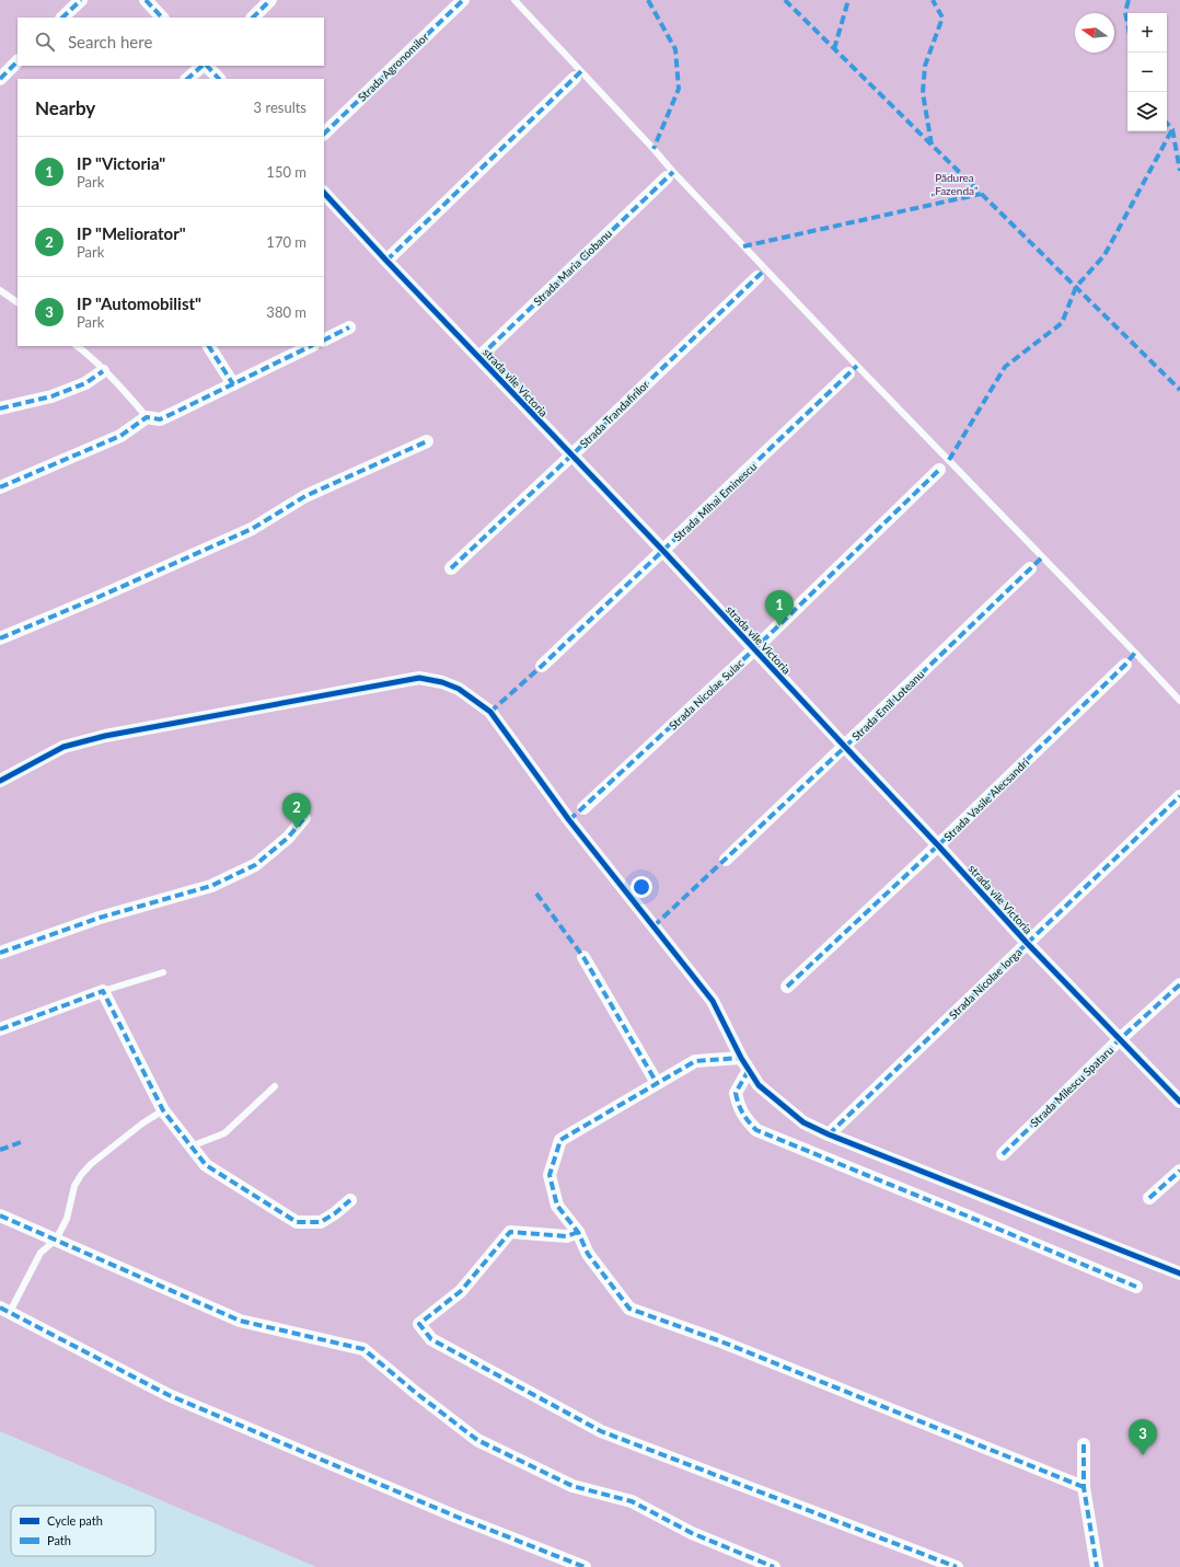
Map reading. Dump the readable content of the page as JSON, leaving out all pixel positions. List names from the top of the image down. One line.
{"streets":{"street":["Strada Agronomilor","Strada Maria Ciobanu","strada vile Victoria","Strada Trandafirilor","Strada Mihai Eminescu","Strada Nicolae Sulac","Strada Emil Loteanu","Strada Vasile Alecsandri","Strada Nicolae Iorga","Strada Milescu Spataru"]},"crossings":[["Strada Maria Ciobanu","strada vile Victoria"],["strada vile Victoria","Strada Trandafirilor"],["strada vile Victoria","Strada Mihai Eminescu"],["strada vile Victoria","Strada Nicolae Sulac"],["strada vile Victoria","Strada Emil Loteanu"],["strada vile Victoria","Strada Vasile Alecsandri"],["strada vile Victoria","Strada Nicolae Iorga"],["strada vile Victoria","Strada Milescu Spataru"]],"parks":["Pădurea „Fazenda”"],"legend":["Cycle path","Path"],"north":"left","page":{"map_buttons":["+","−"],"search":"Search here","heading":["Nearby","3 results"],"list":[{"mark":"1","name":"IP \"Victoria\"","note":"Park","value":"150 m"},{"mark":"2","name":"IP \"Meliorator\"","note":"Park","value":"170 m"},{"mark":"3","name":"IP \"Automobilist\"","note":"Park","value":"380 m"}],"pins":["1","2","3"]}}
